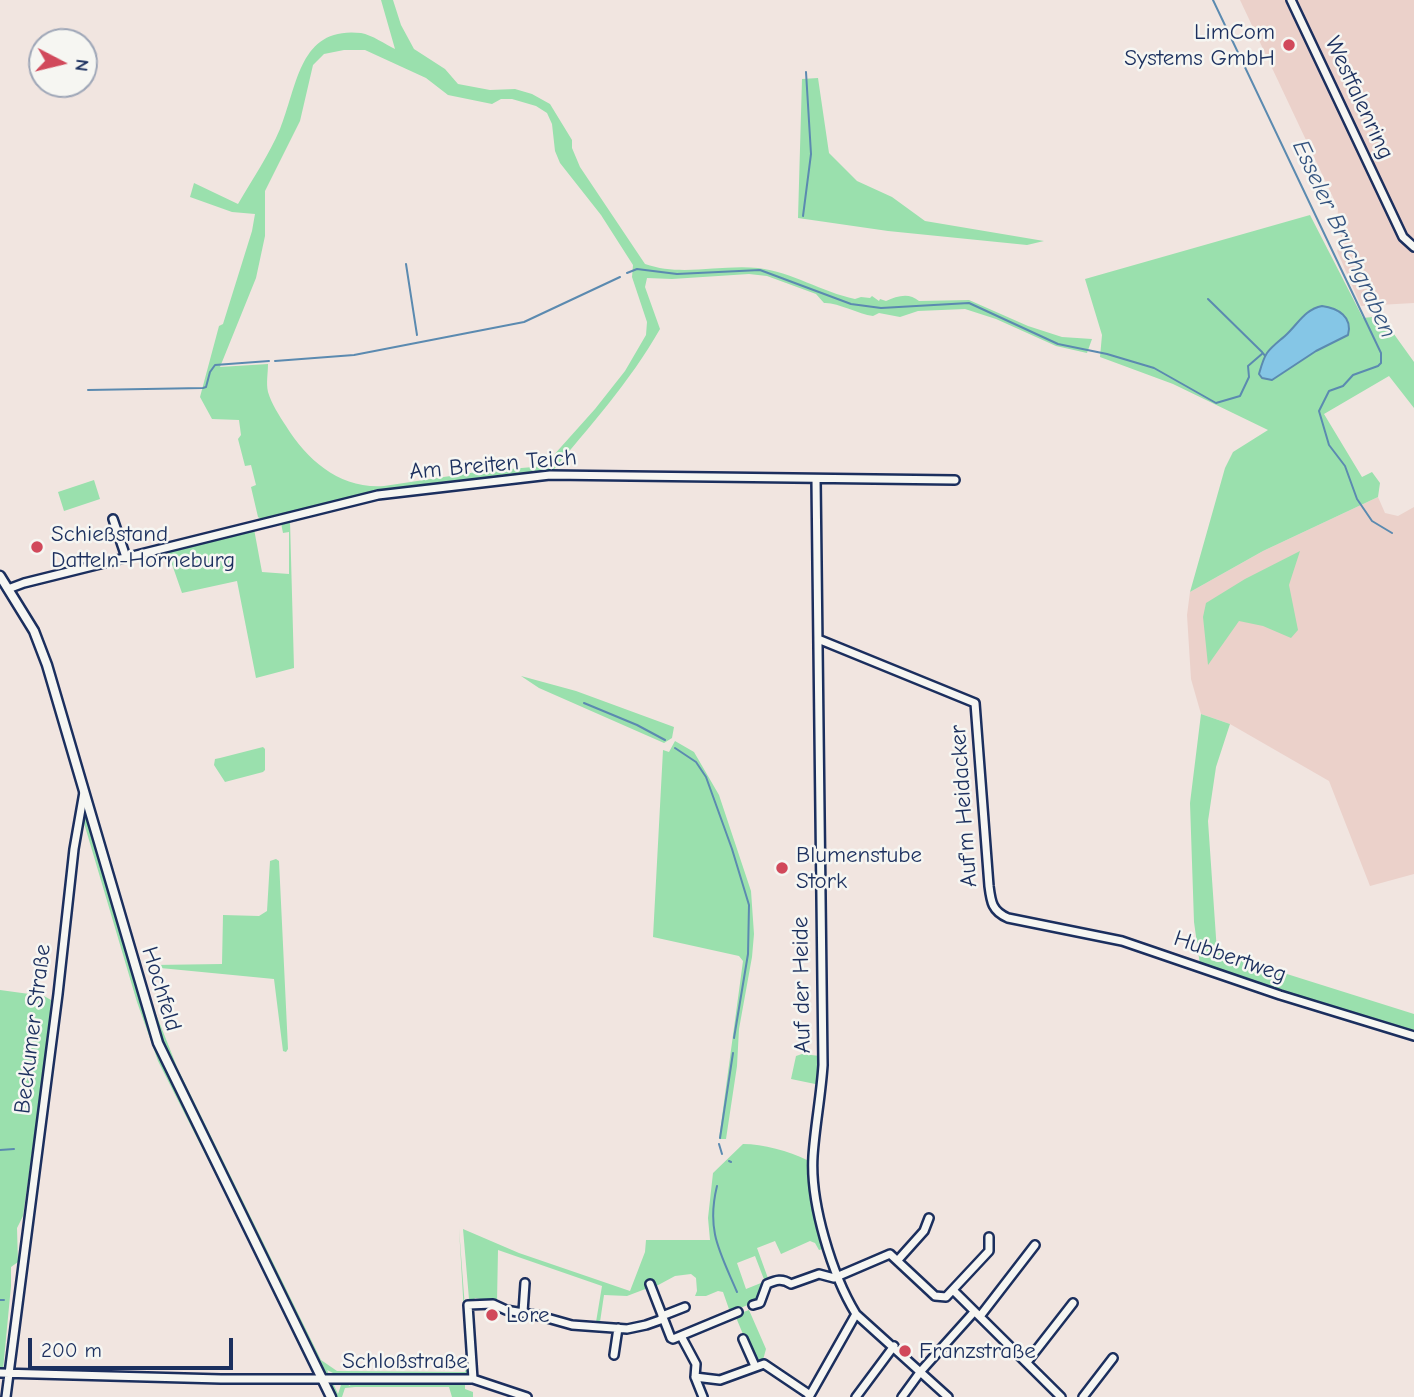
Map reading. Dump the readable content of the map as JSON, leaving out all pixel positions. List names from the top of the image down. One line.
{"streets":{"street":["Westfalenring","Am Breiten Teich","Auf'm Heidacker","Hubbertweg","Auf der Heide","Hochfeld","Beckumer Straße","Schloßstraße"]},"crossings":[["Am Breiten Teich","Auf der Heide"],["Am Breiten Teich","Hochfeld"],["Auf'm Heidacker","Hubbertweg"],["Auf'm Heidacker","Auf der Heide"],["Hochfeld","Beckumer Straße"],["Hochfeld","Schloßstraße"],["Beckumer Straße","Schloßstraße"]],"water":["Esseler Bruchgraben"],"places":["LimCom Systems GmbH","Schießstand Datteln-Horneburg","Blumenstube Stork","Lore","Franzstraße"],"scale_bar":"200 m","north":"right"}
